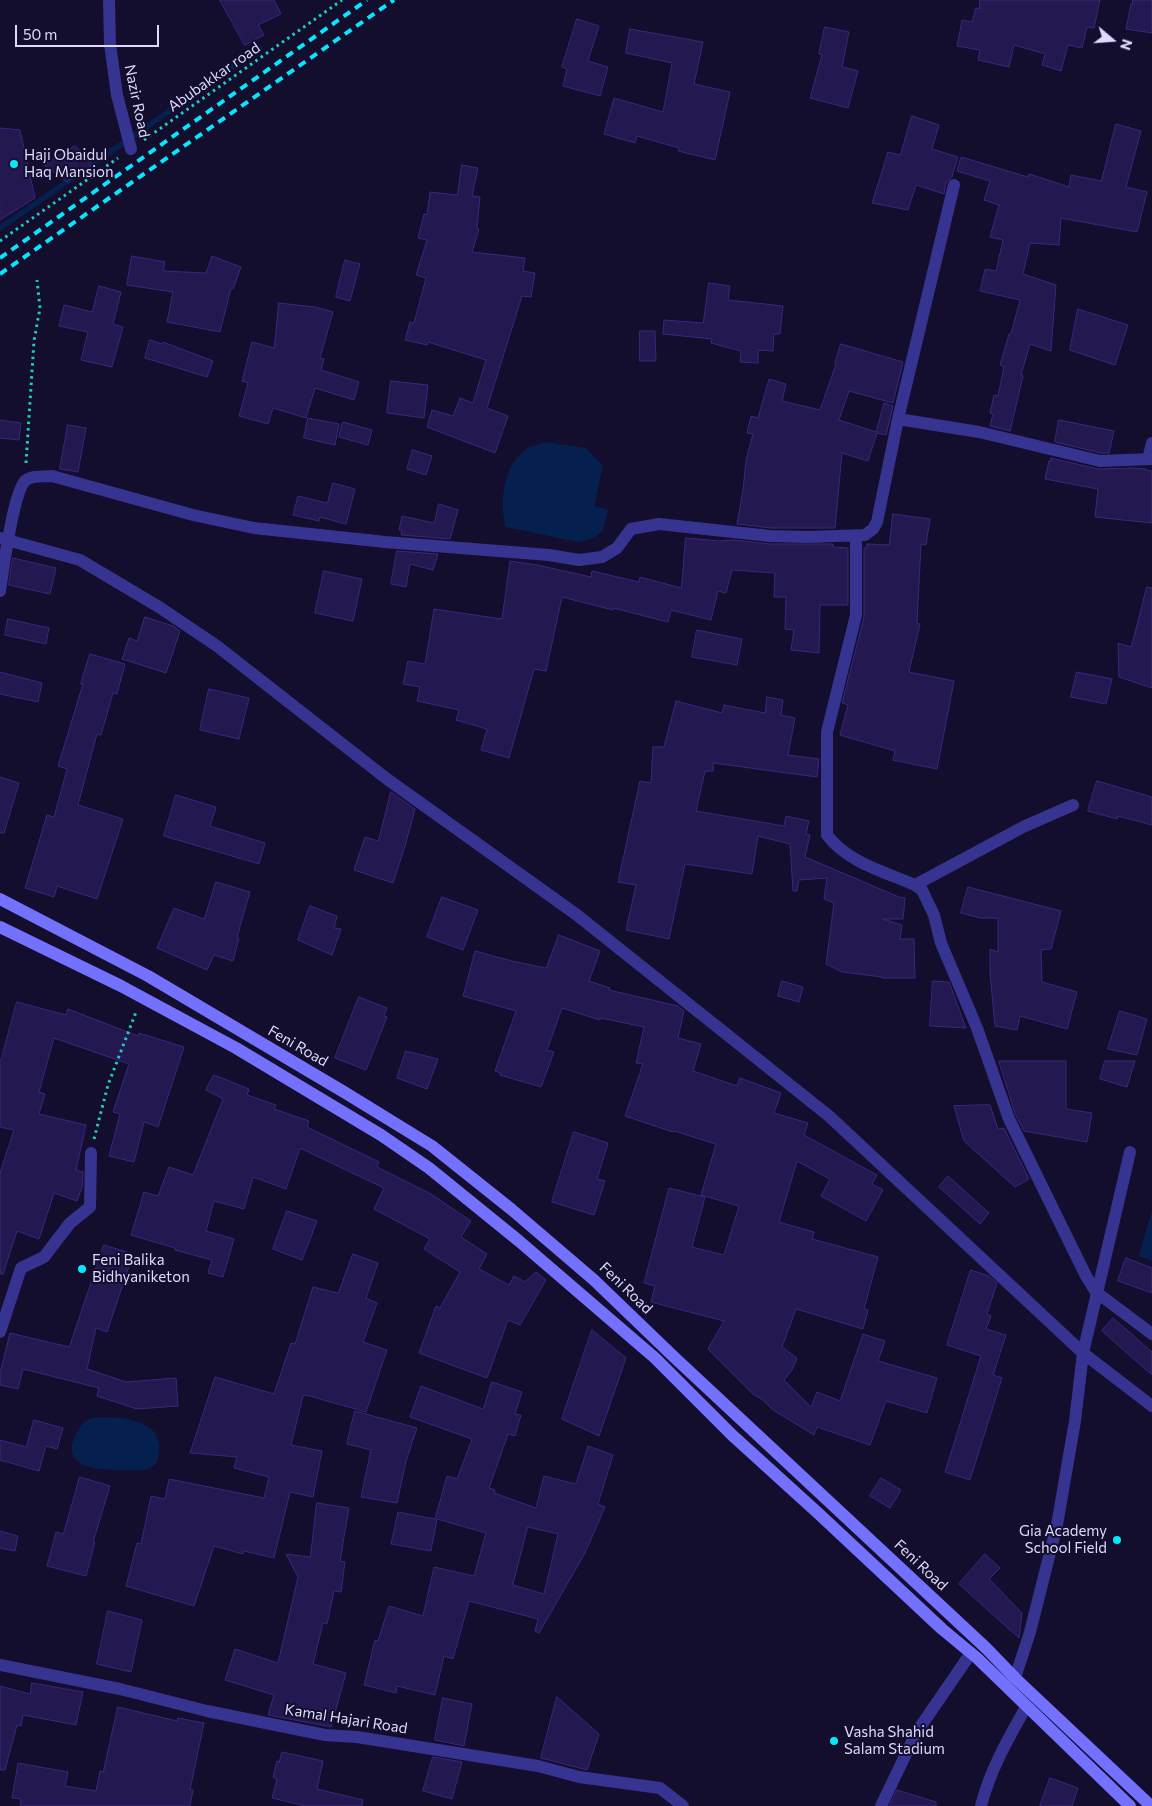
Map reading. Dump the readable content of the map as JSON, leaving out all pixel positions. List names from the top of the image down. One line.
{"streets":{"main road":["Feni Road"],"street":["Nazir Road","Kamal Hajari Road"],"path":["Abubakkar road"]},"crossings":[["Abubakkar road","Nazir Road"]],"places":["Haji Obaidul Haq Mansion","Feni Balika Bidhyaniketon","Gia Academy School Field","Vasha Shahid Salam Stadium"],"scale_bar":"50 m","north":"right"}
